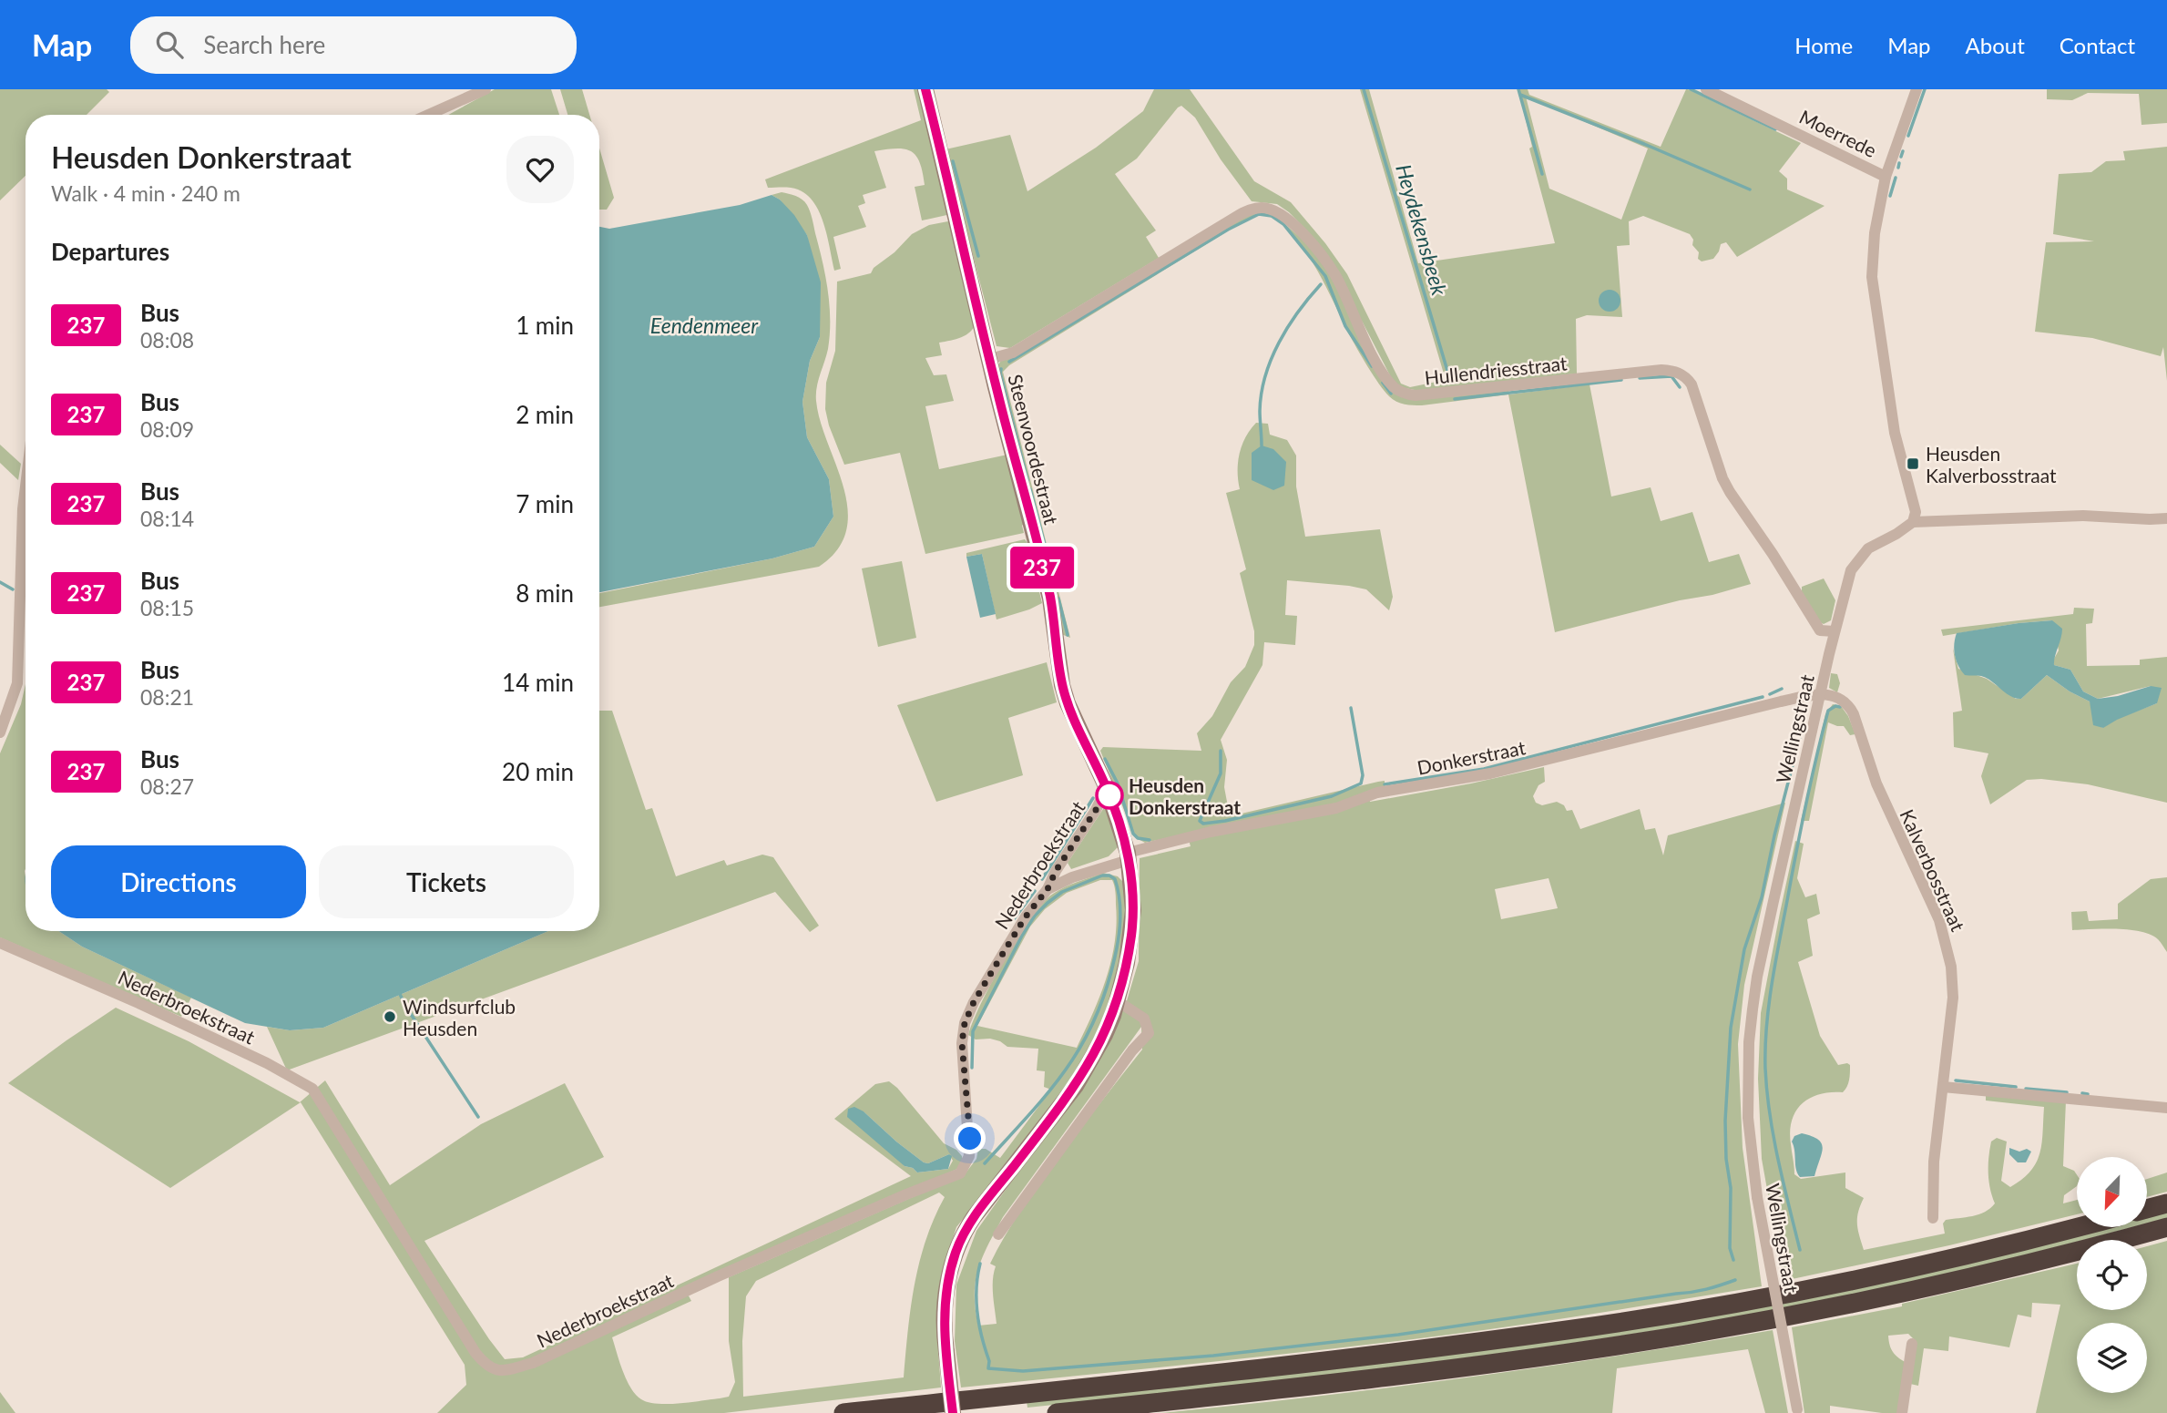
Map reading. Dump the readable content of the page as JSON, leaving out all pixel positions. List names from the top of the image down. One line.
{"streets":{"street":["Moerrede","Hullendriesstraat","Steenvoordestraat","Wellingstraat","Donkerstraat","Nederbroekstraat","Kalverbosstraat"]},"crossings":[["Hullendriesstraat","Steenvoordestraat"],["Hullendriesstraat","Wellingstraat"],["Steenvoordestraat","Donkerstraat"],["Steenvoordestraat","Nederbroekstraat"],["Wellingstraat","Donkerstraat"],["Wellingstraat","Kalverbosstraat"],["Donkerstraat","Nederbroekstraat"],["Donkerstraat","Kalverbosstraat"]],"water":["Heydekensbeek","Eendenmeer"],"places":{"transit":["Heusden Kalverbosstraat"],"other":["Heusden Donkerstraat","Windsurfclub Heusden"]},"lines":["bus line 237"],"north":"bottom left","page":{"header":"Map","search":"Search here","nav":["Home","Map","About","Contact"],"on_map":"237","heading":[["Heusden Donkerstraat","Walk · 4 min · 240 m"],"Departures"],"list":[{"mark":"237","name":"Bus","note":"08:08","value":"1 min"},{"mark":"237","name":"Bus","note":"08:09","value":"2 min"},{"mark":"237","name":"Bus","note":"08:14","value":"7 min"},{"mark":"237","name":"Bus","note":"08:15","value":"8 min"},{"mark":"237","name":"Bus","note":"08:21","value":"14 min"},{"mark":"237","name":"Bus","note":"08:27","value":"20 min"}],"buttons":["Directions","Tickets"]}}
